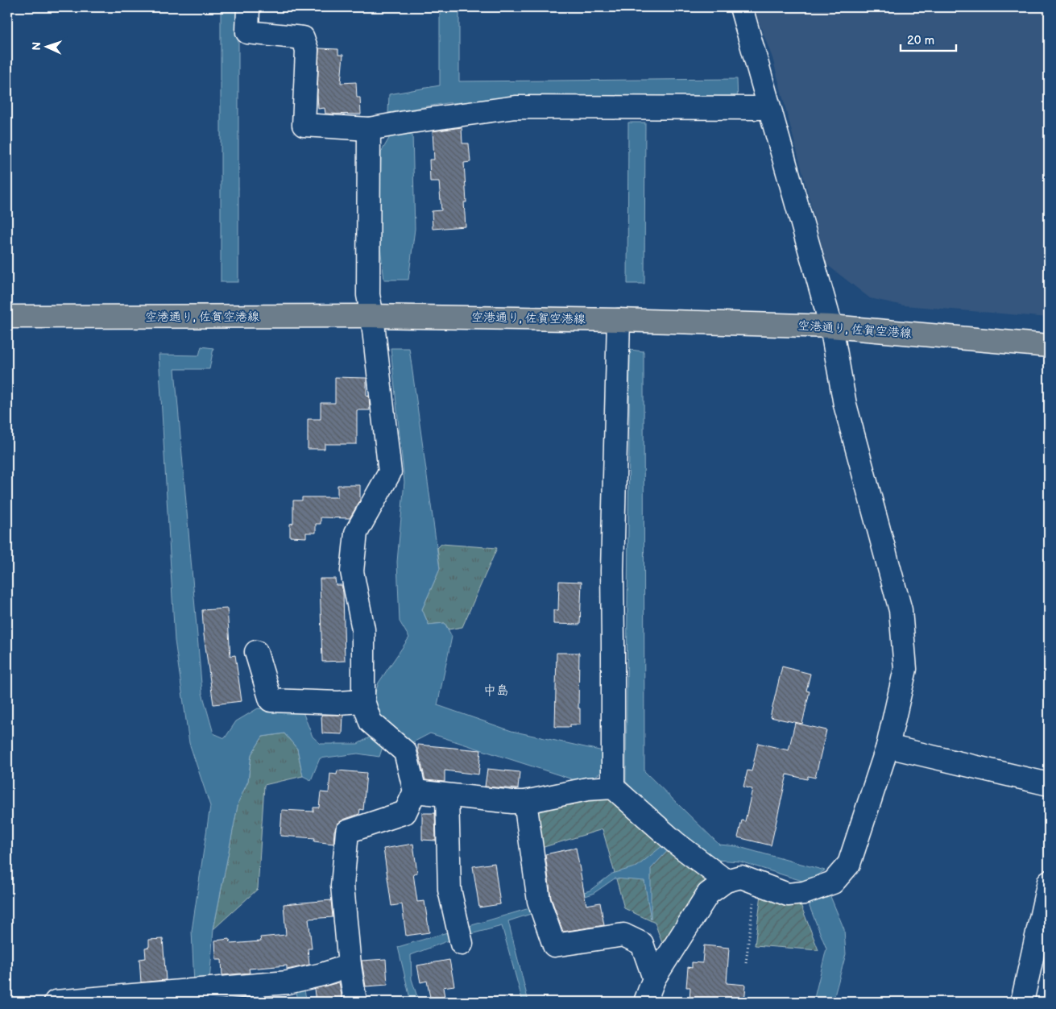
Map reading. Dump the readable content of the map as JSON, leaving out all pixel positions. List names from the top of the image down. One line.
{"streets":{"main road":["空港通り, 佐賀空港線"]},"districts":["中島"],"scale_bar":"20 m","north":"left"}
